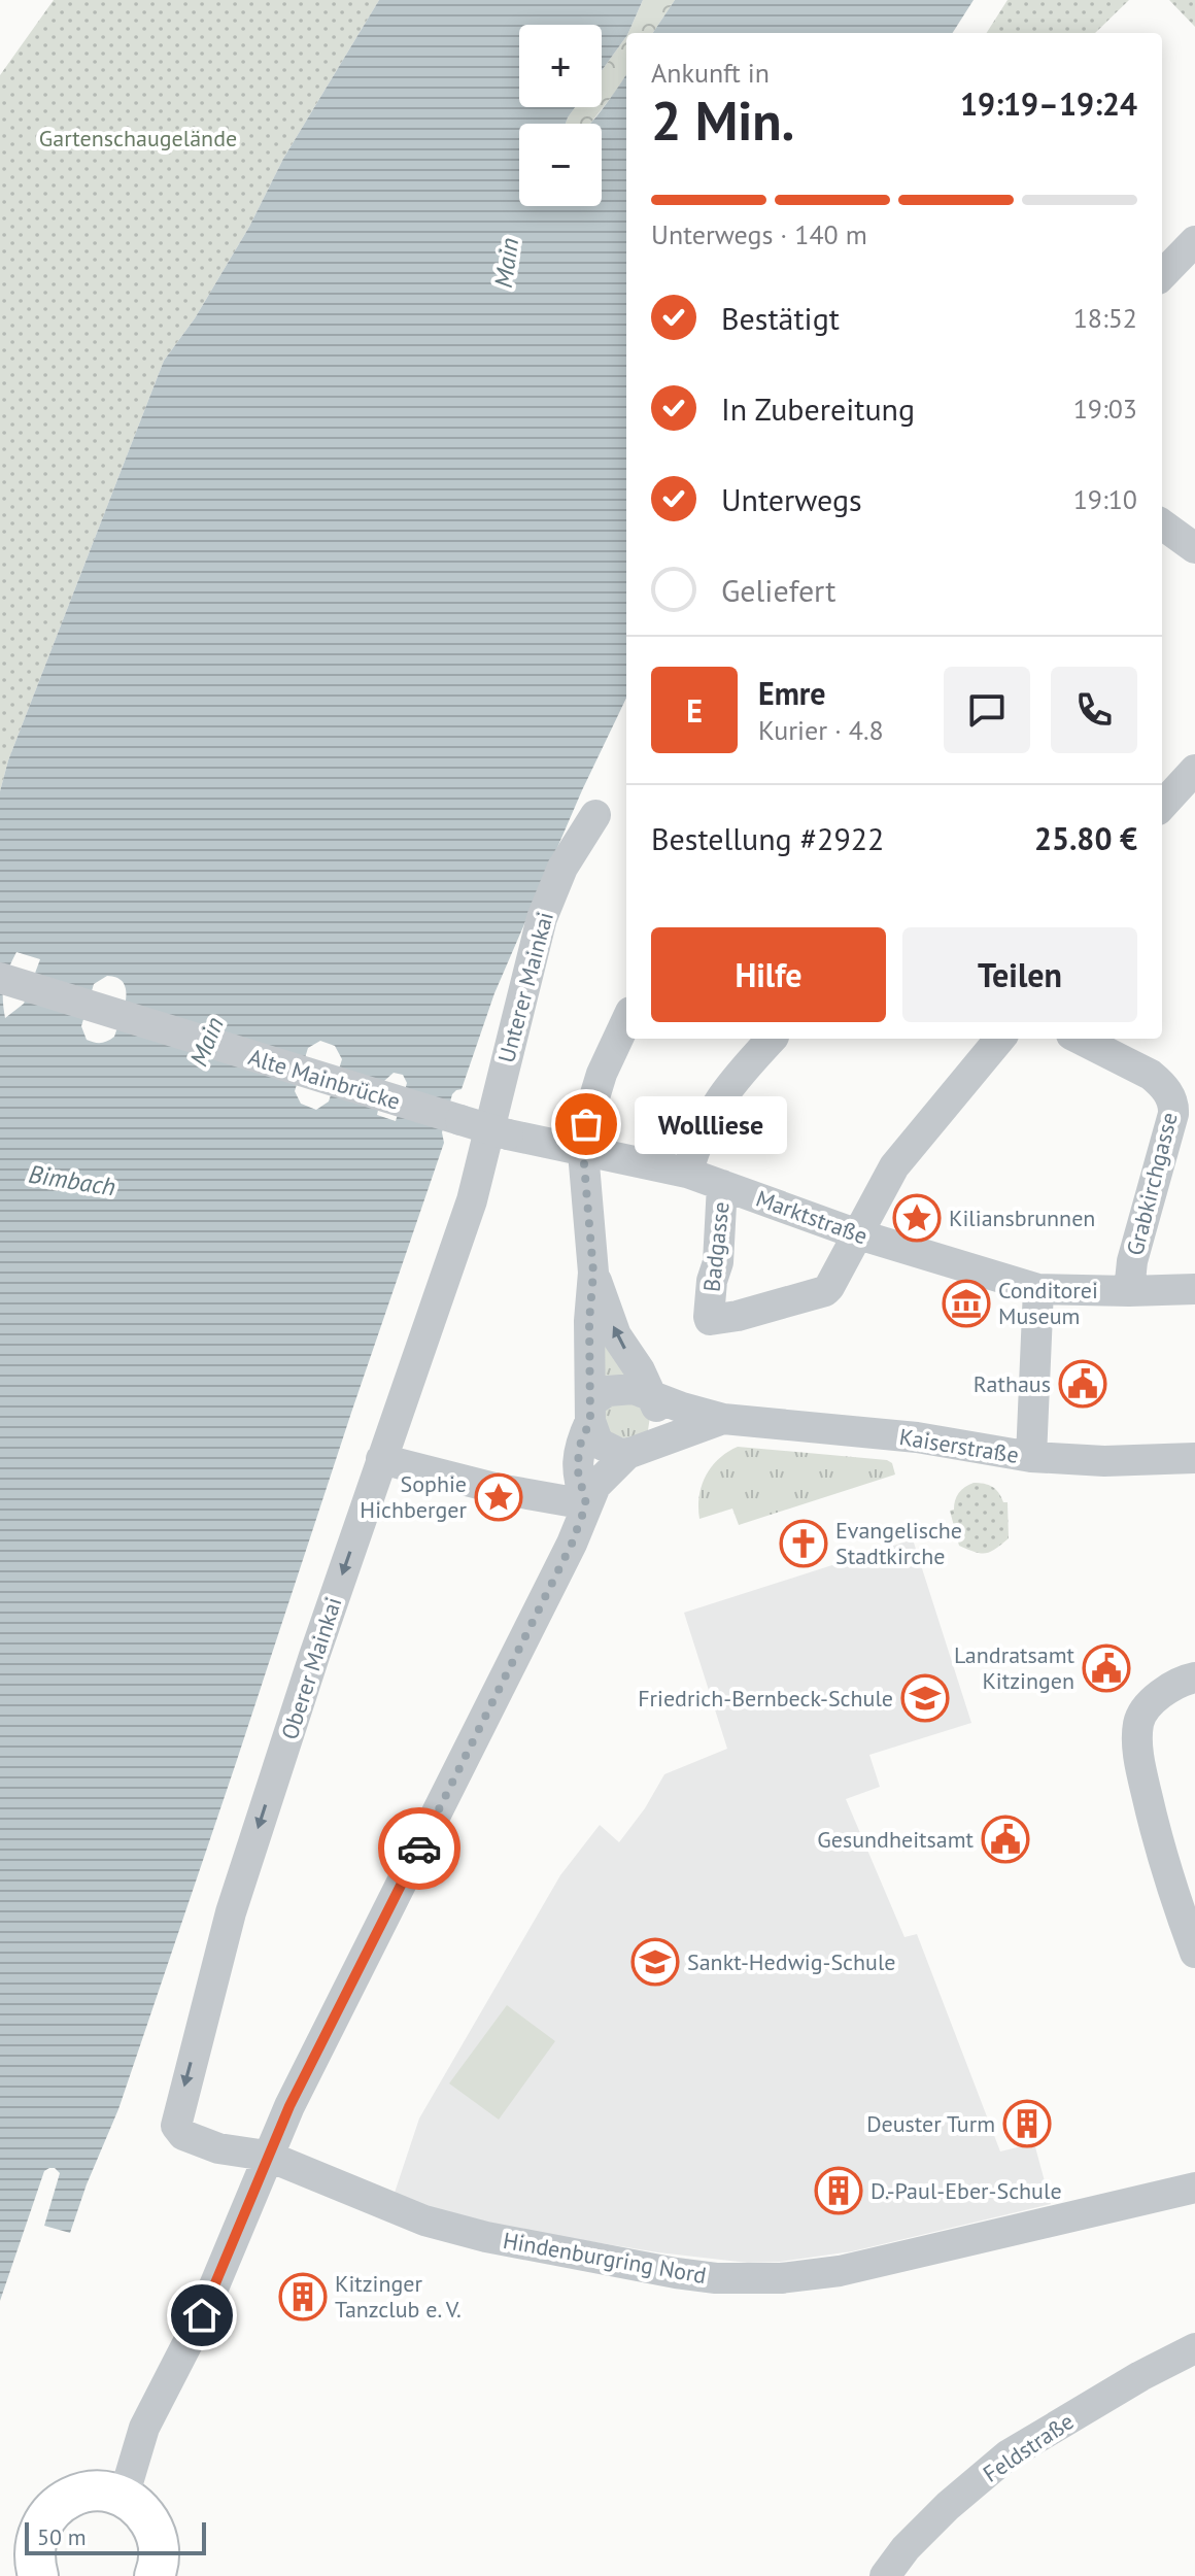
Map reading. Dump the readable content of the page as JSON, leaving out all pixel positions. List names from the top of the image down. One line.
{"streets":{"street":["Unterer Mainkai","Alte Mainbrücke","Grabkirchgasse","Marktstraße","Badgasse","Kaiserstraße","Oberer Mainkai","Hindenburgring Nord","Feldstraße"]},"crossings":[["Unterer Mainkai","Alte Mainbrücke"],["Unterer Mainkai","Oberer Mainkai"],["Alte Mainbrücke","Marktstraße"],["Alte Mainbrücke","Oberer Mainkai"],["Grabkirchgasse","Marktstraße"],["Marktstraße","Badgasse"],["Oberer Mainkai","Hindenburgring Nord"]],"water":["Main","Bimbach"],"parks":["Gartenschaugelände"],"places":{"other":["Wollliese"],"place":["Kiliansbrunnen","Sophie Hichberger"],"museum":["Conditorei Museum"],"public building":["Rathaus","Landratsamt Kitzingen","Gesundheitsamt"],"church":["Evangelische Stadtkirche"],"school or university":["Friedrich-Bernbeck-Schule","Sankt-Hedwig-Schule"],"building":["Deuster Turm","D.-Paul-Eber-Schule","Kitzinger Tanzclub e. V."]},"scale_bar":"50 m","page":{"map_buttons":["+","−"],"heading":["2 Min.","Ankunft in","19:19–19:24"],"panel":["Emre","Kurier · 4.8","Bestellung #2922","25.80 €"],"bar":"Unterwegs · 140 m","list":[["Bestätigt","18:52"],["In Zubereitung","19:03"],["Unterwegs","19:10"],"Geliefert"],"round":"E","buttons":["Hilfe","Teilen"],"bubble":"Wollliese","scale":"50 m"}}
